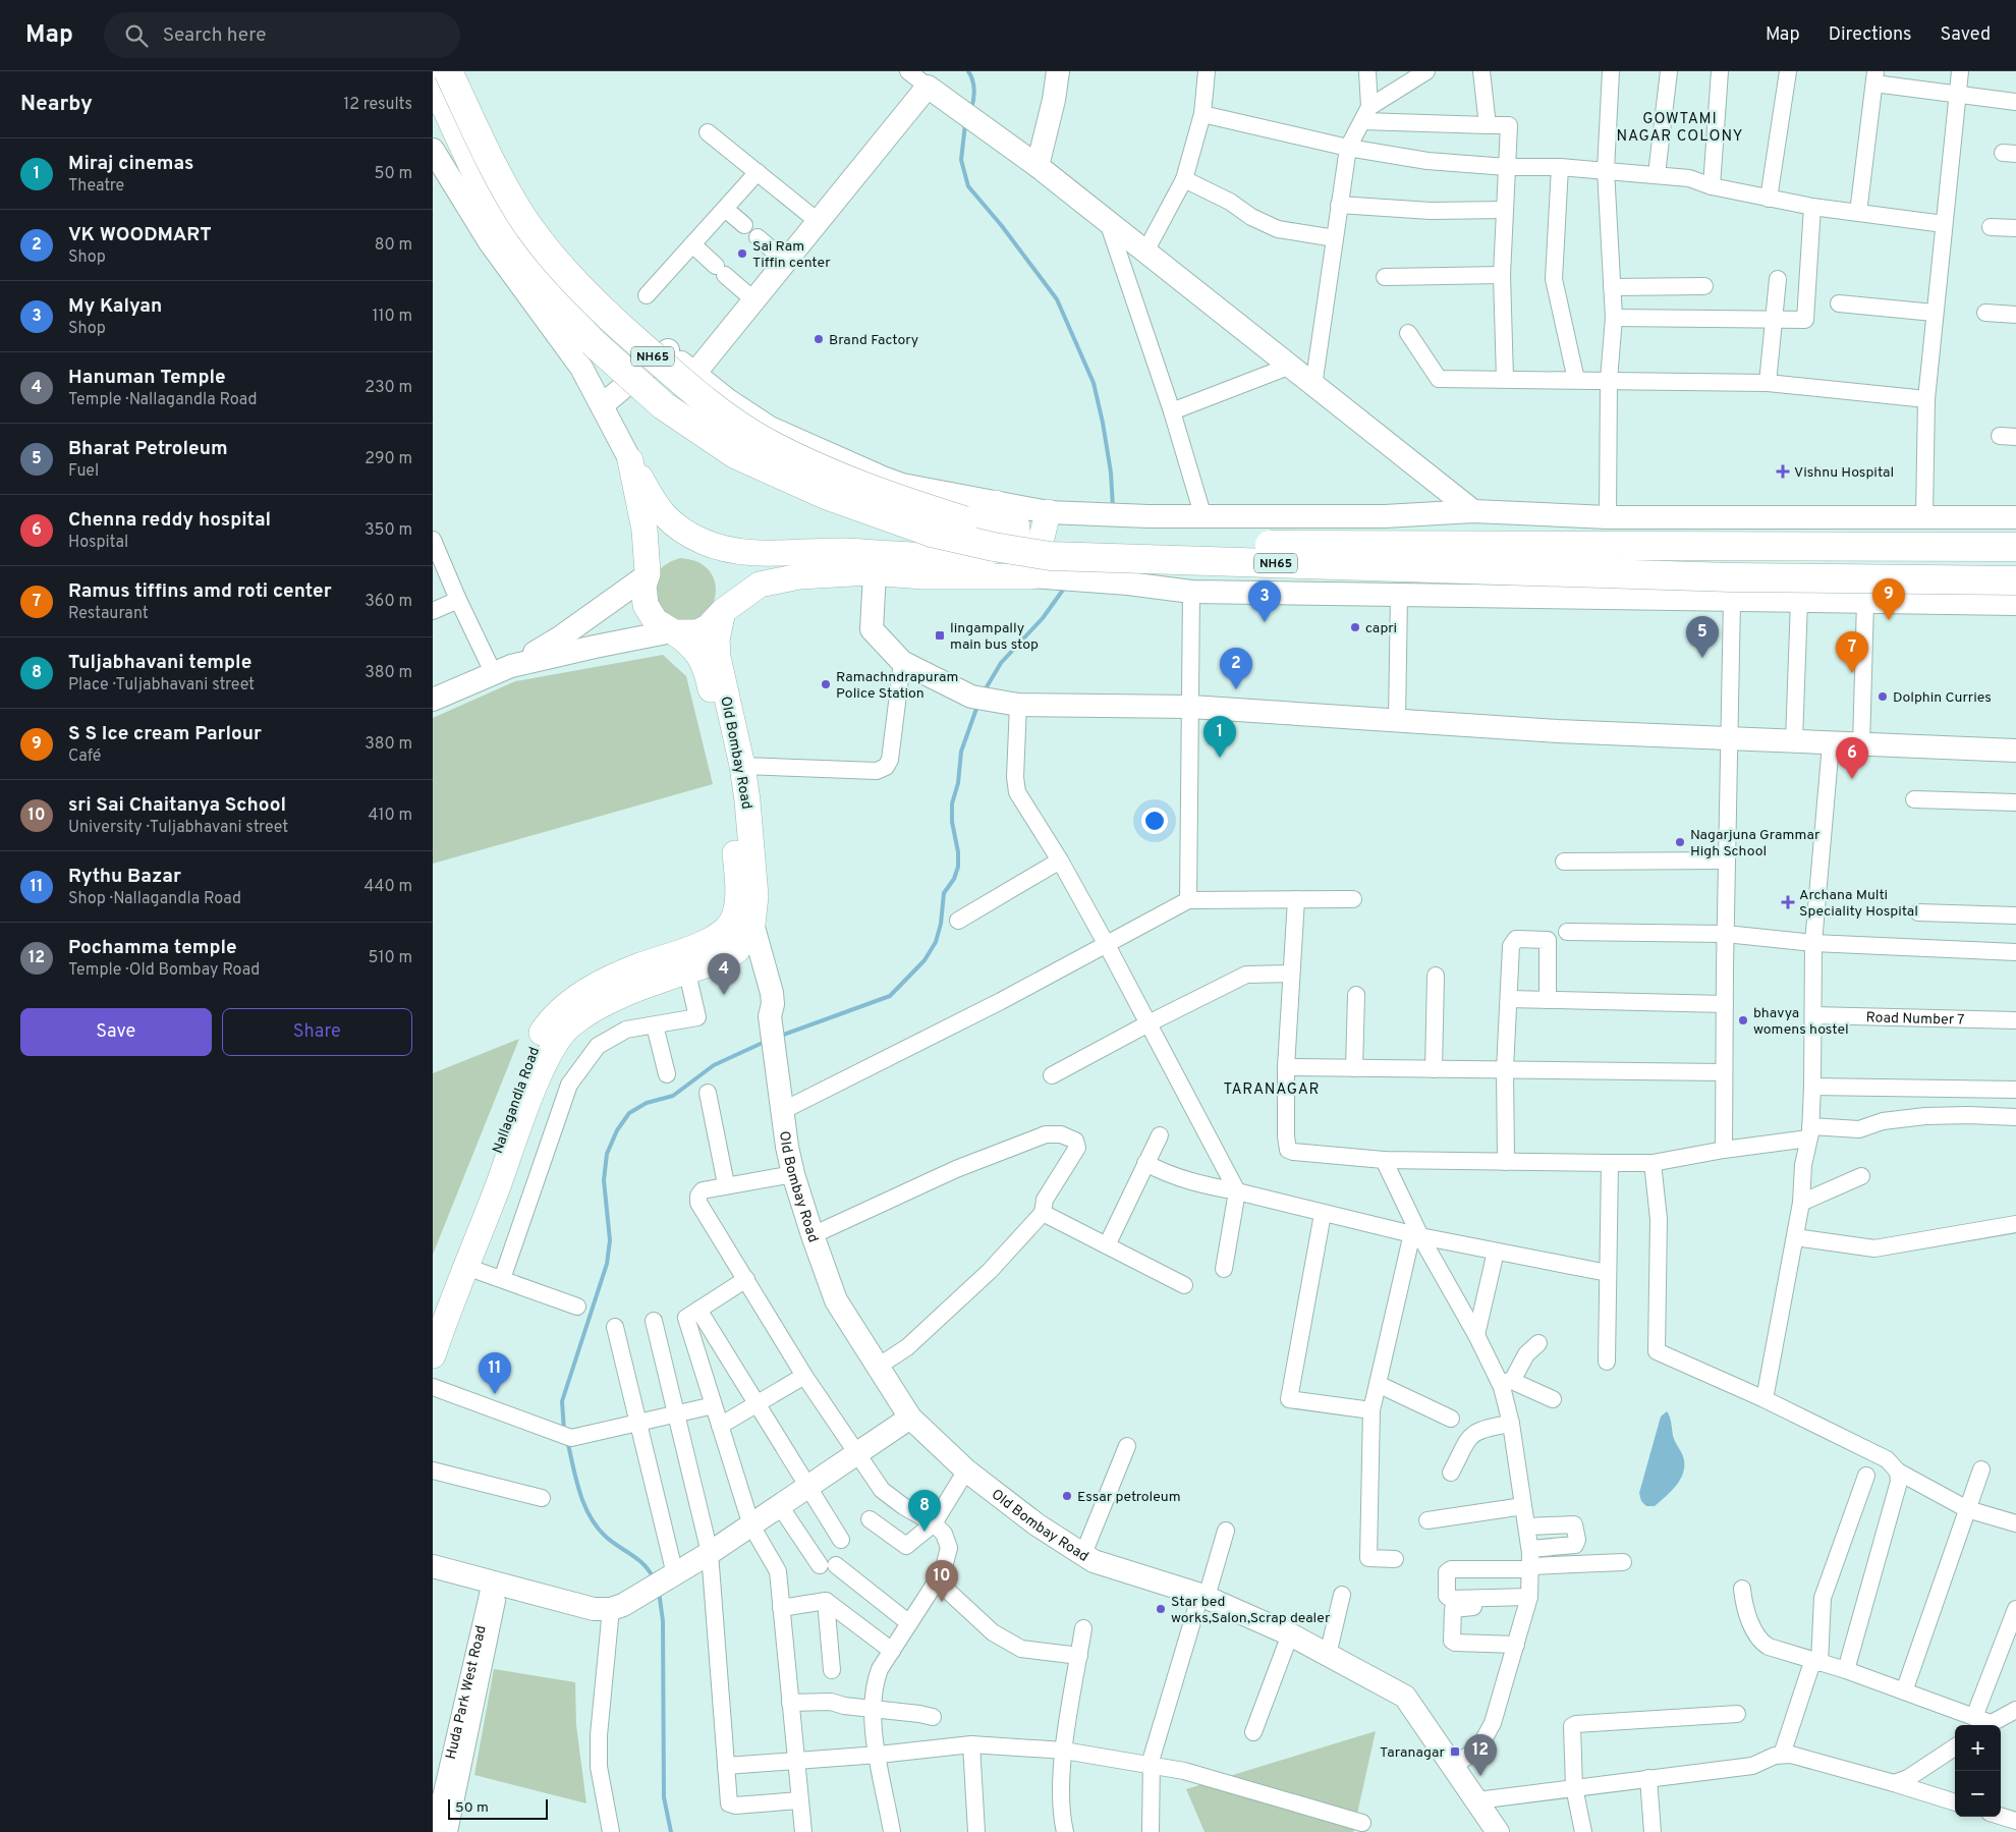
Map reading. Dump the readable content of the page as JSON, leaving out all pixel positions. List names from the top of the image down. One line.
{"streets":{"highway":["NH65"],"main road":["Old Bombay Road","Nallagandla Road"],"street":["Road Number 7","Huda Park West Road"]},"crossings":[["Old Bombay Road","Nallagandla Road"]],"districts":["GOWTAMI NAGAR COLONY","TARANAGAR"],"places":{"other":["Sai Ram Tiffin center","Brand Factory","capri","Ramachndrapuram Police Station","Dolphin Curries","Nagarjuna Grammar High School","bhavya womens hostel","Essar petroleum","Star bed works,Salon,Scrap dealer"],"health":["Vishnu Hospital","Archana Multi Speciality Hospital"],"transit":["lingampally main bus stop","Taranagar"]},"scale_bar":"50 m","page":{"header":"Map","search":"Search here","nav":["Map","Directions","Saved"],"heading":["Nearby","12 results"],"list":[{"mark":"1","name":"Miraj cinemas","note":"Theatre","value":"50 m"},{"mark":"2","name":"VK WOODMART","note":"Shop","value":"80 m"},{"mark":"3","name":"My Kalyan","note":"Shop","value":"110 m"},{"mark":"4","name":"Hanuman Temple","note":"Temple · Nallagandla Road","value":"230 m"},{"mark":"5","name":"Bharat Petroleum","note":"Fuel","value":"290 m"},{"mark":"6","name":"Chenna reddy hospital","note":"Hospital","value":"350 m"},{"mark":"7","name":"Ramus tiffins amd roti center","note":"Restaurant","value":"360 m"},{"mark":"8","name":"Tuljabhavani temple","note":"Place · Tuljabhavani street","value":"380 m"},{"mark":"9","name":"S S Ice cream Parlour","note":"Café","value":"380 m"},{"mark":"10","name":"sri Sai Chaitanya School","note":"University · Tuljabhavani street","value":"410 m"},{"mark":"11","name":"Rythu Bazar","note":"Shop · Nallagandla Road","value":"440 m"},{"mark":"12","name":"Pochamma temple","note":"Temple · Old Bombay Road","value":"510 m"}],"pins":["9","3","5","7","2","1","6","4","11","8","10","12"],"buttons":["Save","Share"],"map_buttons":["+","−"],"scale":"50 m"}}
